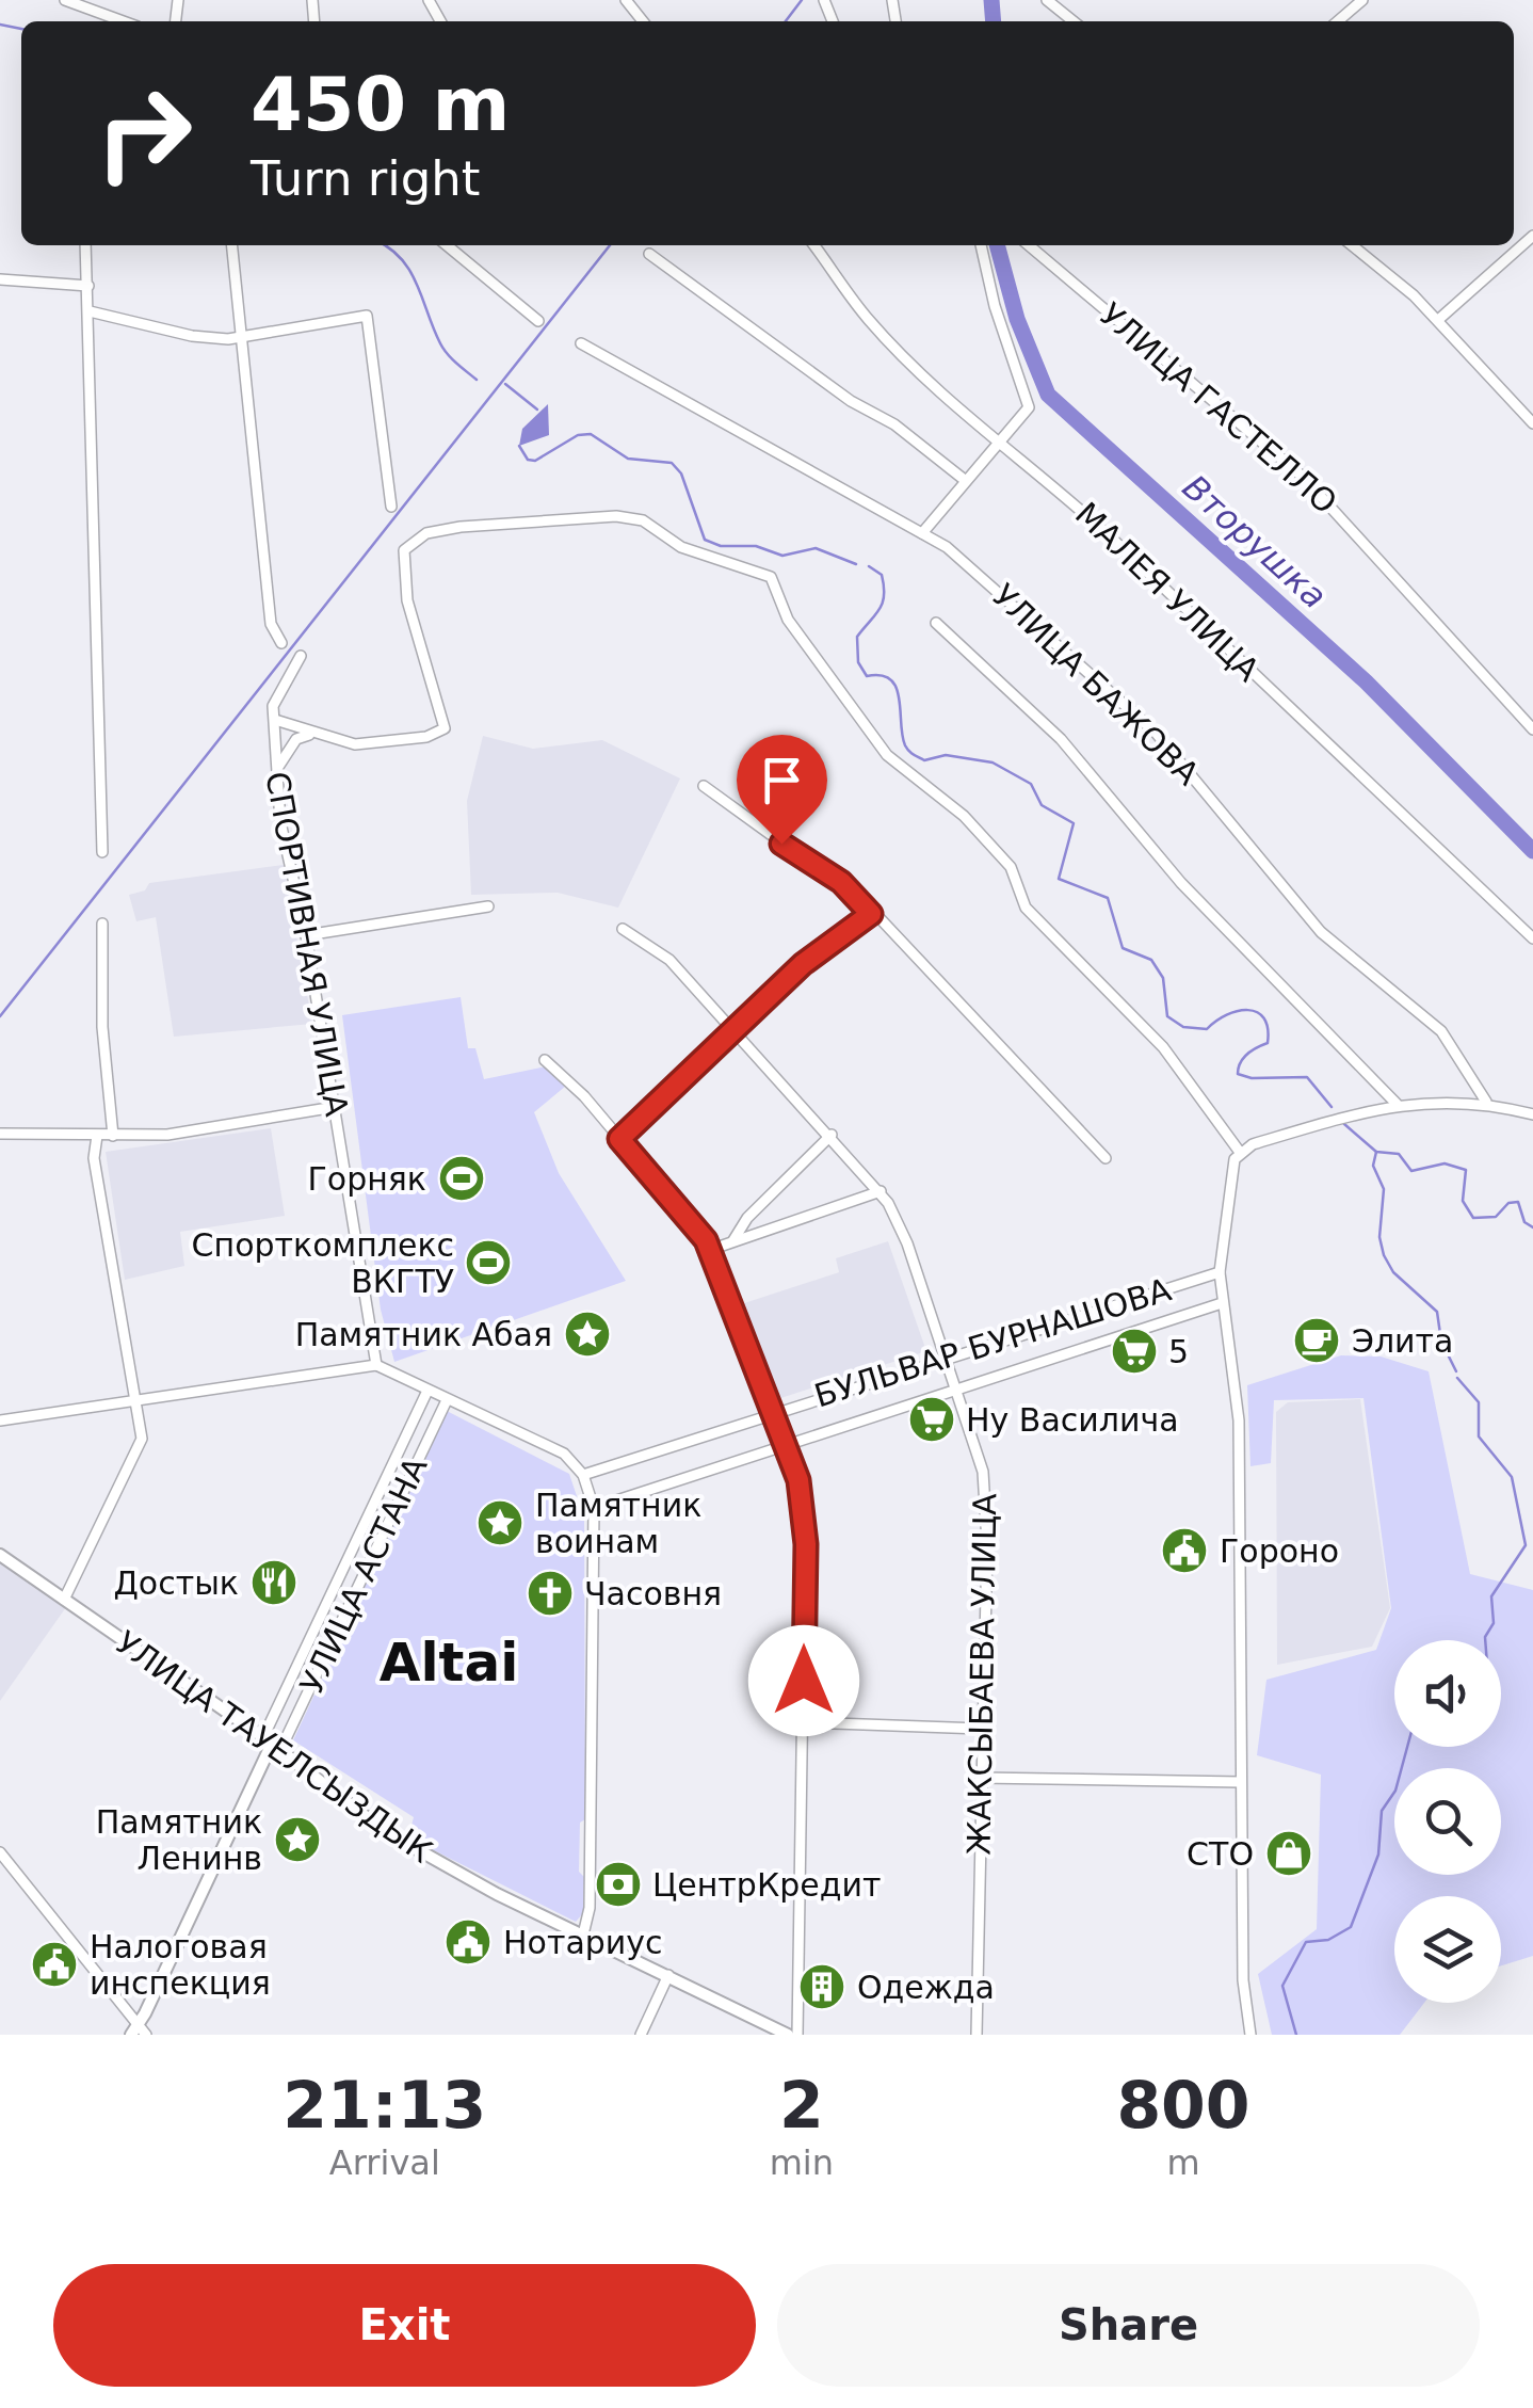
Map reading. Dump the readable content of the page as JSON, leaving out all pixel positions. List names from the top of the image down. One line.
{"streets":{"street":["УЛИЦА ГАСТЕЛЛО","МАЛЕЯ УЛИЦА","УЛИЦА БАЖОВА","СПОРТИВНАЯ УЛИЦА","БУЛЬВАР БУРНАШОВА","УЛИЦА АСТАНА","ЖАКСЫБАЕВА УЛИЦА","УЛИЦА ТАУЕЛСЫЗДЫК"]},"crossings":[["БУЛЬВАР БУРНАШОВА","ЖАКСЫБАЕВА УЛИЦА"],["УЛИЦА АСТАНА","УЛИЦА ТАУЕЛСЫЗДЫК"]],"districts":["Altai"],"water":["Вторушка"],"places":{"sports":["Горняк","Спорткомплекс ВКГТУ"],"place":["Памятник Абая","Памятник воинам","Памятник Ленинв"],"cafe":["Элита"],"supermarket":["5","Ну Василича"],"public building":["Гороно","Нотариус","Налоговая инспекция"],"restaurant":["Достык"],"church":["Часовня"],"shop":["СТО"],"bank":["ЦентрКредит"],"building":["Одежда"]},"page":{"turn":["450 m","Turn right"],"eta":["21:13","Arrival","2","min","800","m"],"buttons":["Exit","Share"]}}
